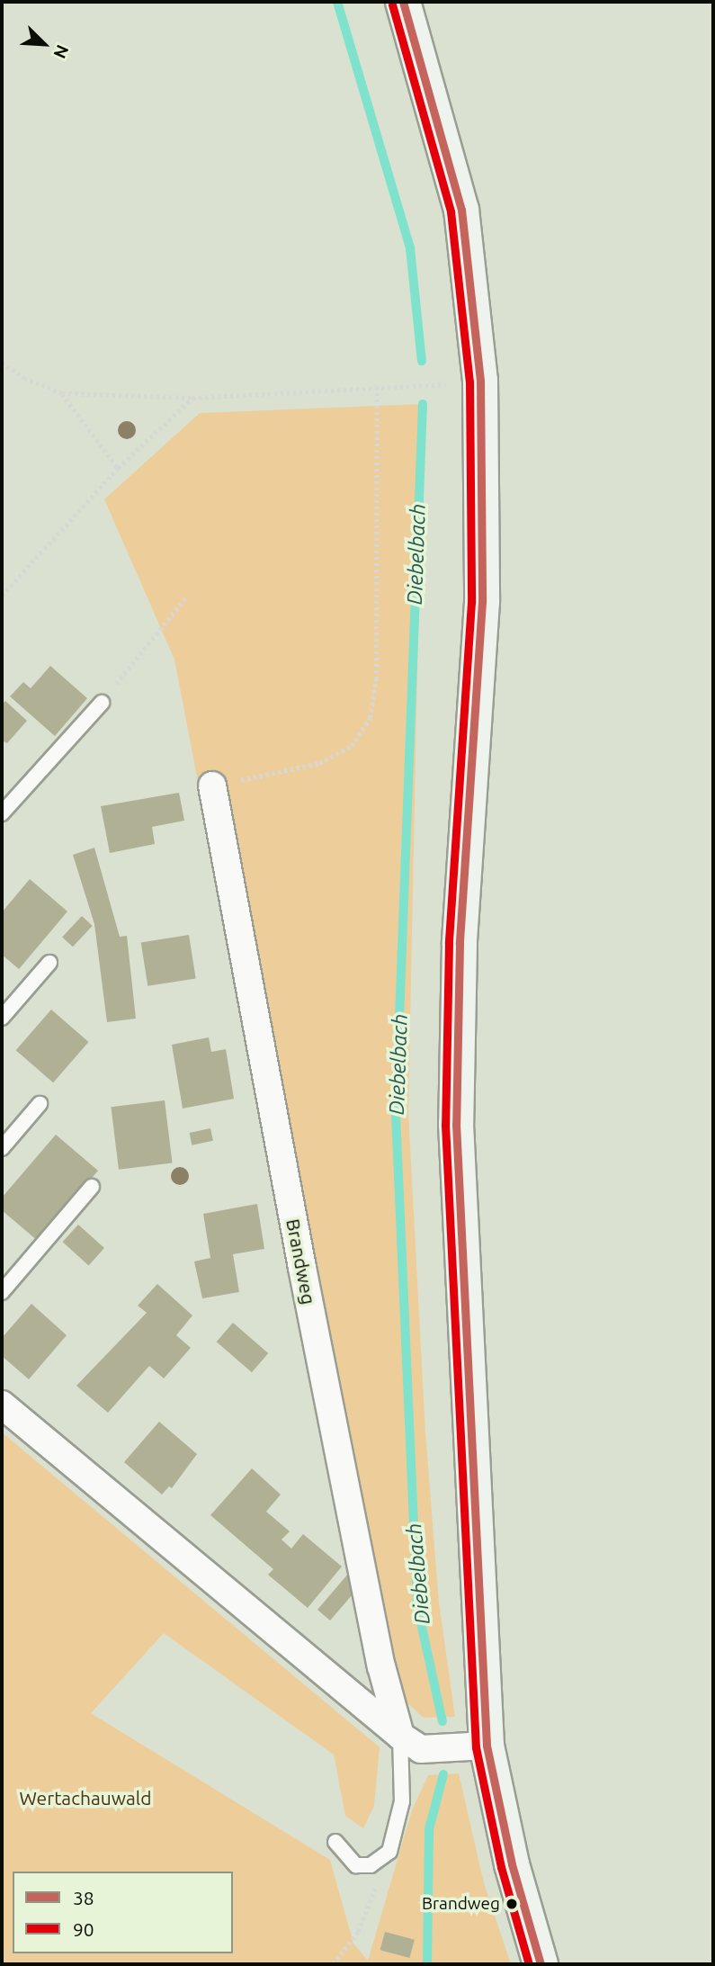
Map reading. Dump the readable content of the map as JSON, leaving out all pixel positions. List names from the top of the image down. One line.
{"streets":{"street":["Brandweg"]},"water":["Diebelbach"],"parks":["Wertachauwald"],"places":["Brandweg"],"lines":["transit line 38","transit line 90"],"legend":["38","90"],"north":"bottom right"}
